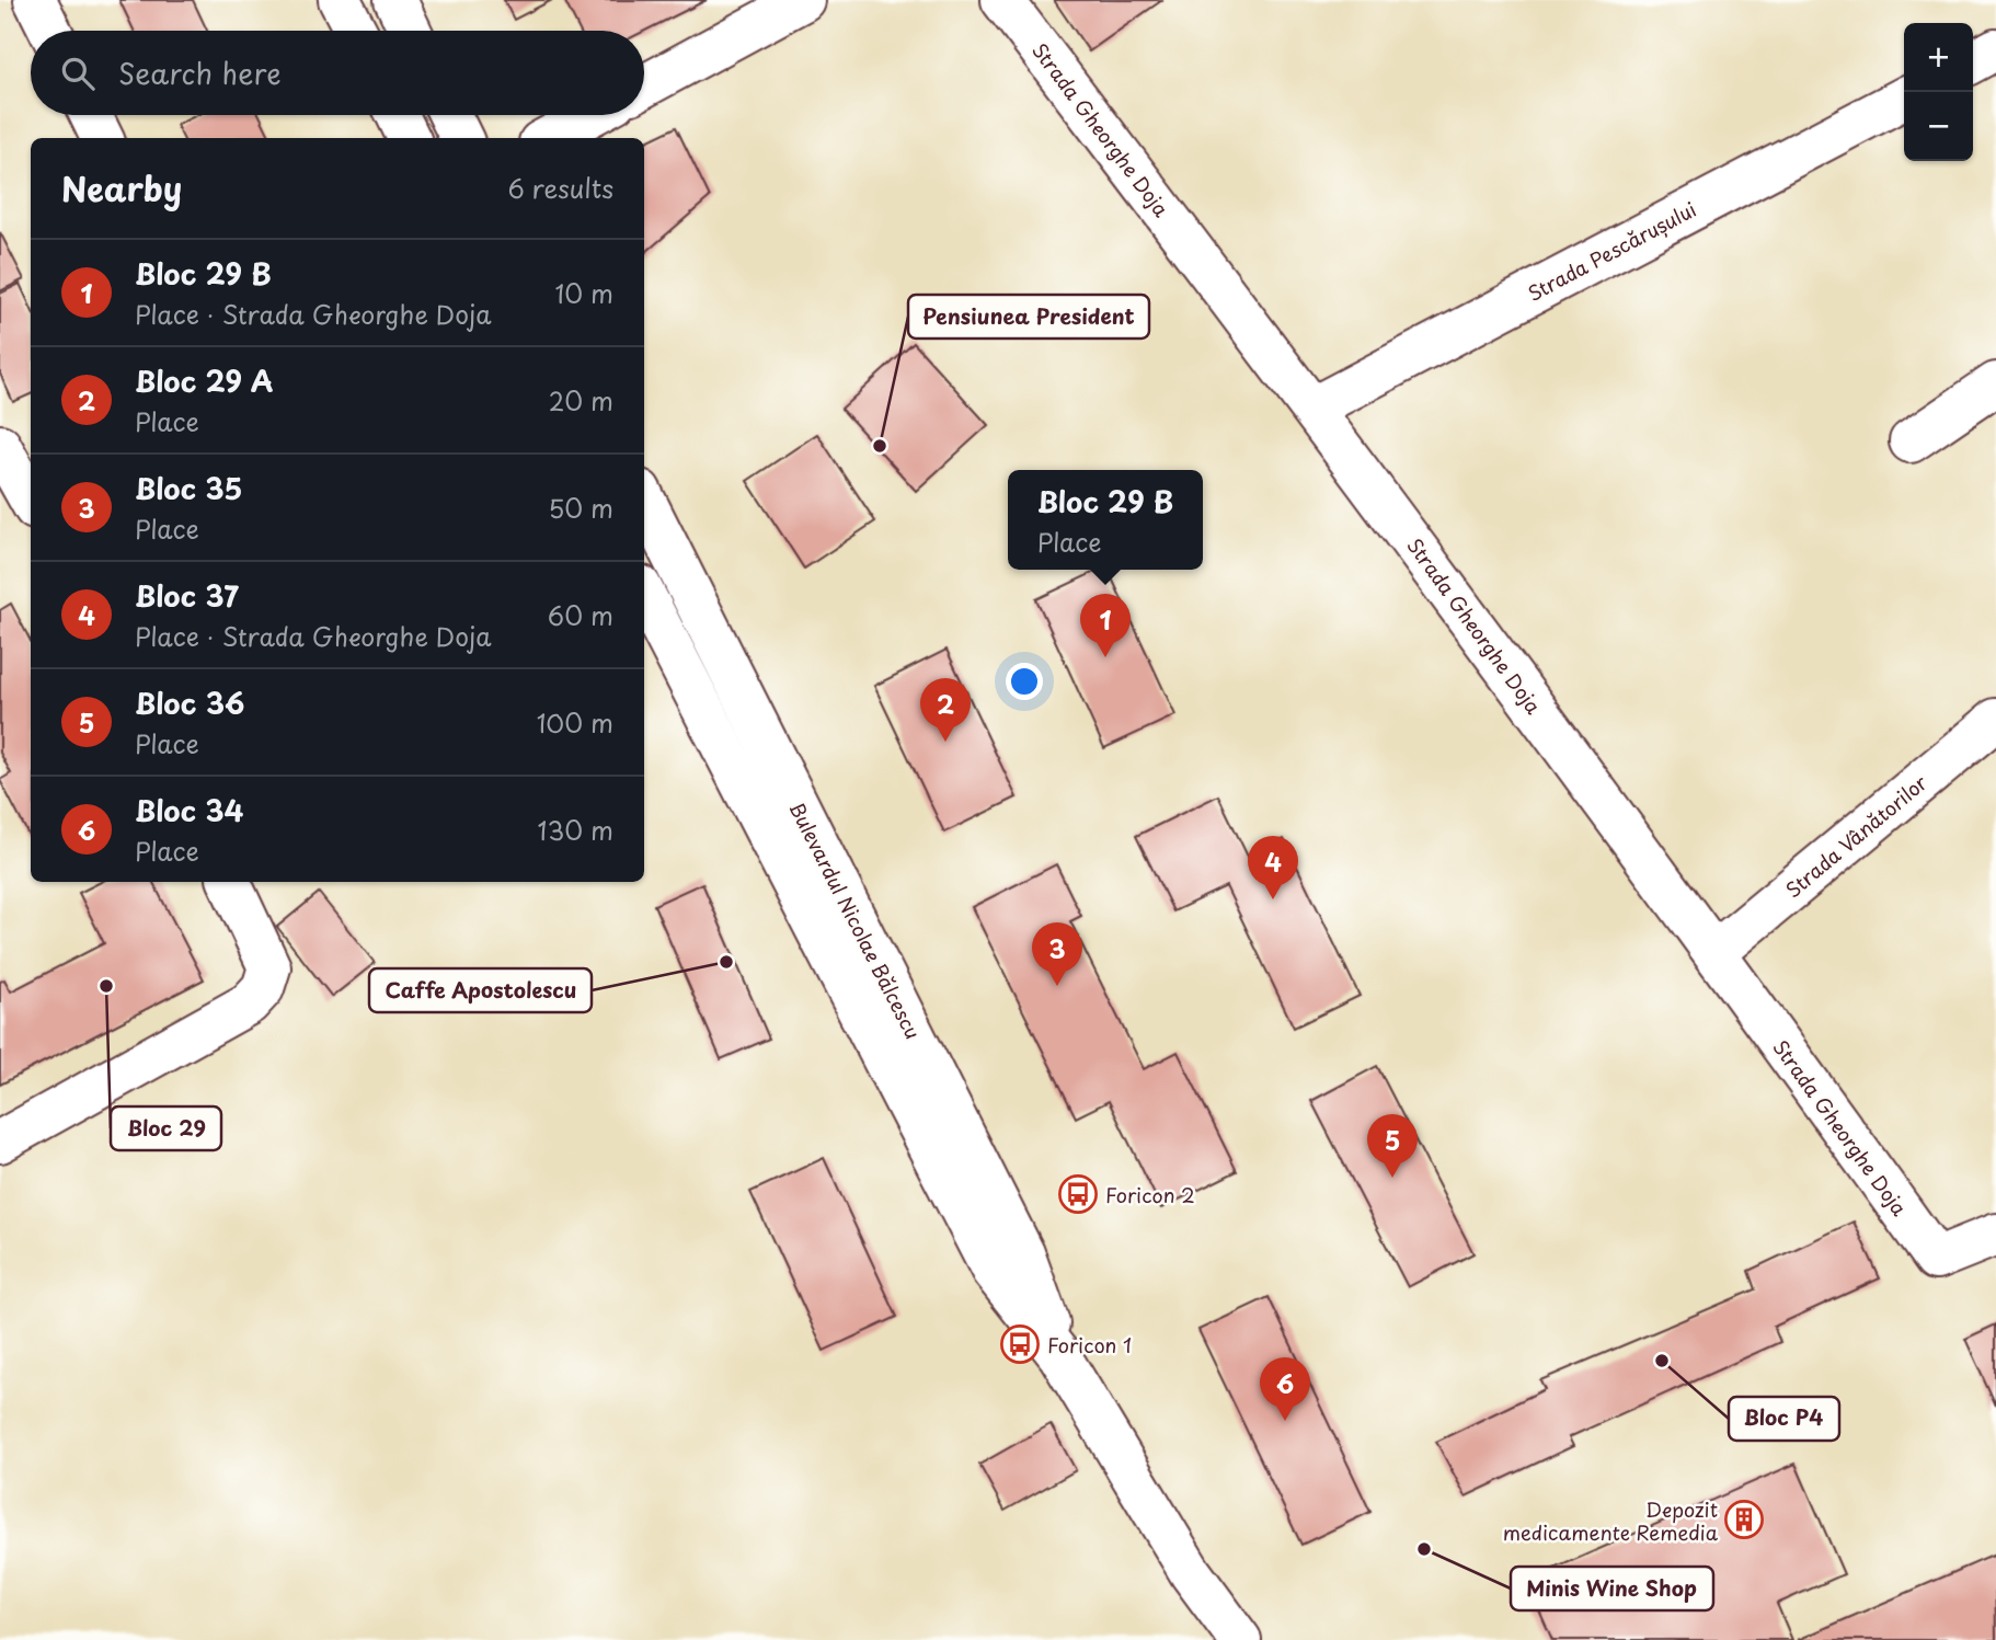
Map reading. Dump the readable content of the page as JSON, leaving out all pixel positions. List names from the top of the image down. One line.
{"streets":{"street":["Strada Gheorghe Doja","Strada Pescărușului","Strada Vânătorilor","Bulevardul Nicolae Bălcescu"]},"crossings":[["Strada Gheorghe Doja","Strada Pescărușului"],["Strada Gheorghe Doja","Strada Vânătorilor"]],"places":{"other":["Pensiunea President","Caffe Apostolescu","Bloc 29","Bloc P4","Minis Wine Shop"],"bus stop":["Foricon 2","Foricon 1"],"building":["Depozit medicamente Remedia"]},"page":{"map_buttons":["+","−"],"search":"Search here","heading":["Nearby","6 results"],"list":[{"mark":"1","name":"Bloc 29 B","note":"Place · Strada Gheorghe Doja","value":"10 m"},{"mark":"2","name":"Bloc 29 A","note":"Place","value":"20 m"},{"mark":"3","name":"Bloc 35","note":"Place","value":"50 m"},{"mark":"4","name":"Bloc 37","note":"Place · Strada Gheorghe Doja","value":"60 m"},{"mark":"5","name":"Bloc 36","note":"Place","value":"100 m"},{"mark":"6","name":"Bloc 34","note":"Place","value":"130 m"}],"popup":["Bloc 29 B","Place"],"pins":["1","2","4","3","5","6"]}}
